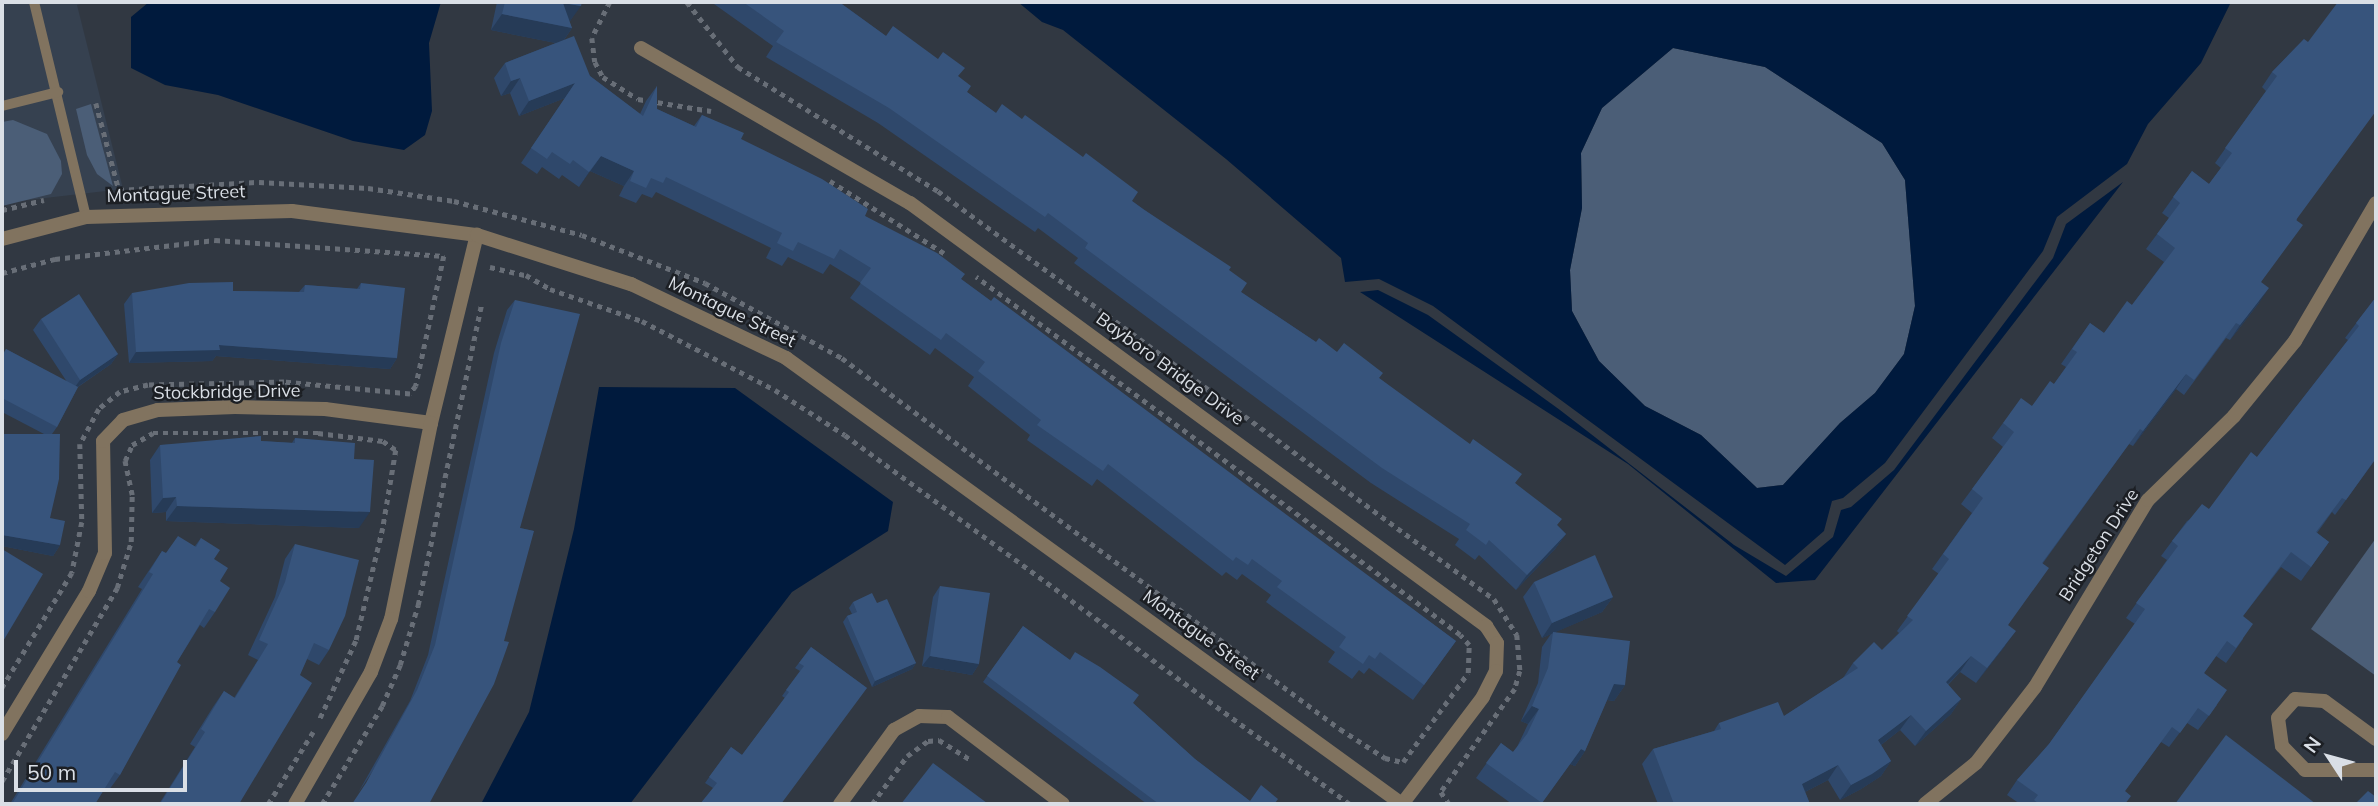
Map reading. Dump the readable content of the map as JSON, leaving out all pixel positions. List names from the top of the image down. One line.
{"streets":{"street":["Montague Street","Bayboro Bridge Drive","Stockbridge Drive","Bridgeton Drive"]},"crossings":[["Montague Street","Bayboro Bridge Drive"]],"scale_bar":"50 m","north":"top left"}
